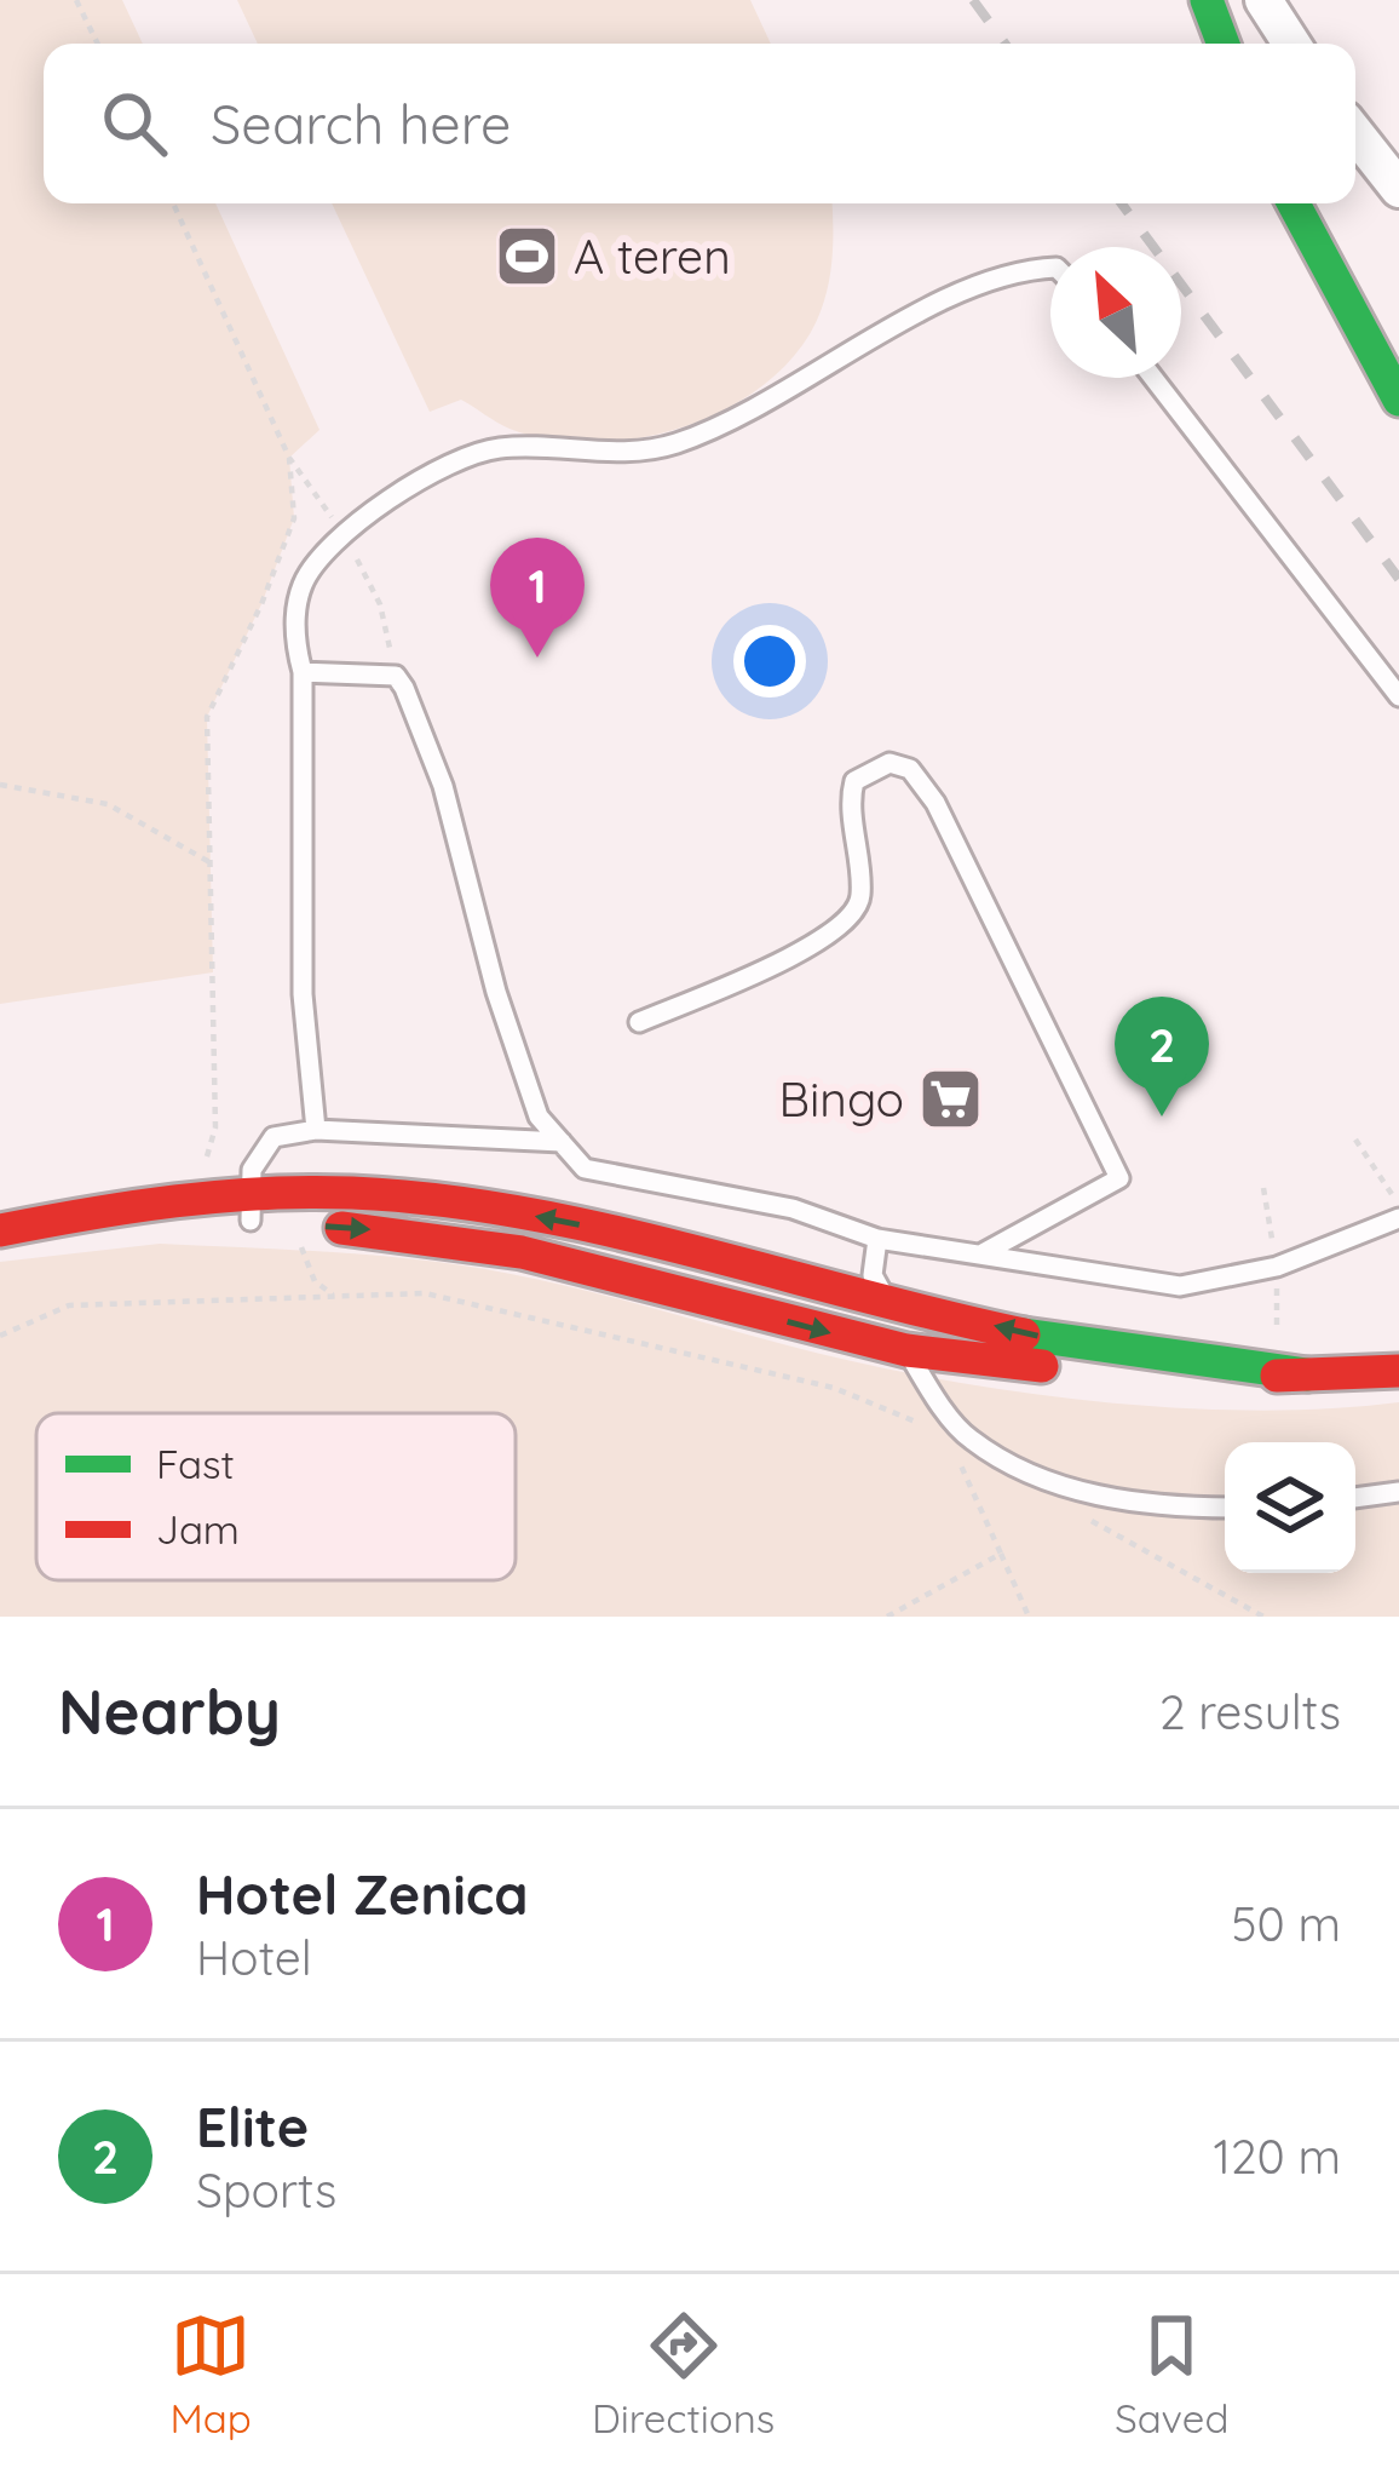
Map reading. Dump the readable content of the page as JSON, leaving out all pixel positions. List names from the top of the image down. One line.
{"places":{"sports":["A teren"],"supermarket":["Bingo"]},"legend":["Fast","Jam"],"north":"top left","page":{"search":"Search here","pins":["1","2"],"heading":["Nearby","2 results"],"list":[{"mark":"1","name":"Hotel Zenica","note":"Hotel","value":"50 m"},{"mark":"2","name":"Elite","note":"Sports","value":"120 m"}],"nav":["Map","Directions","Saved"]}}
